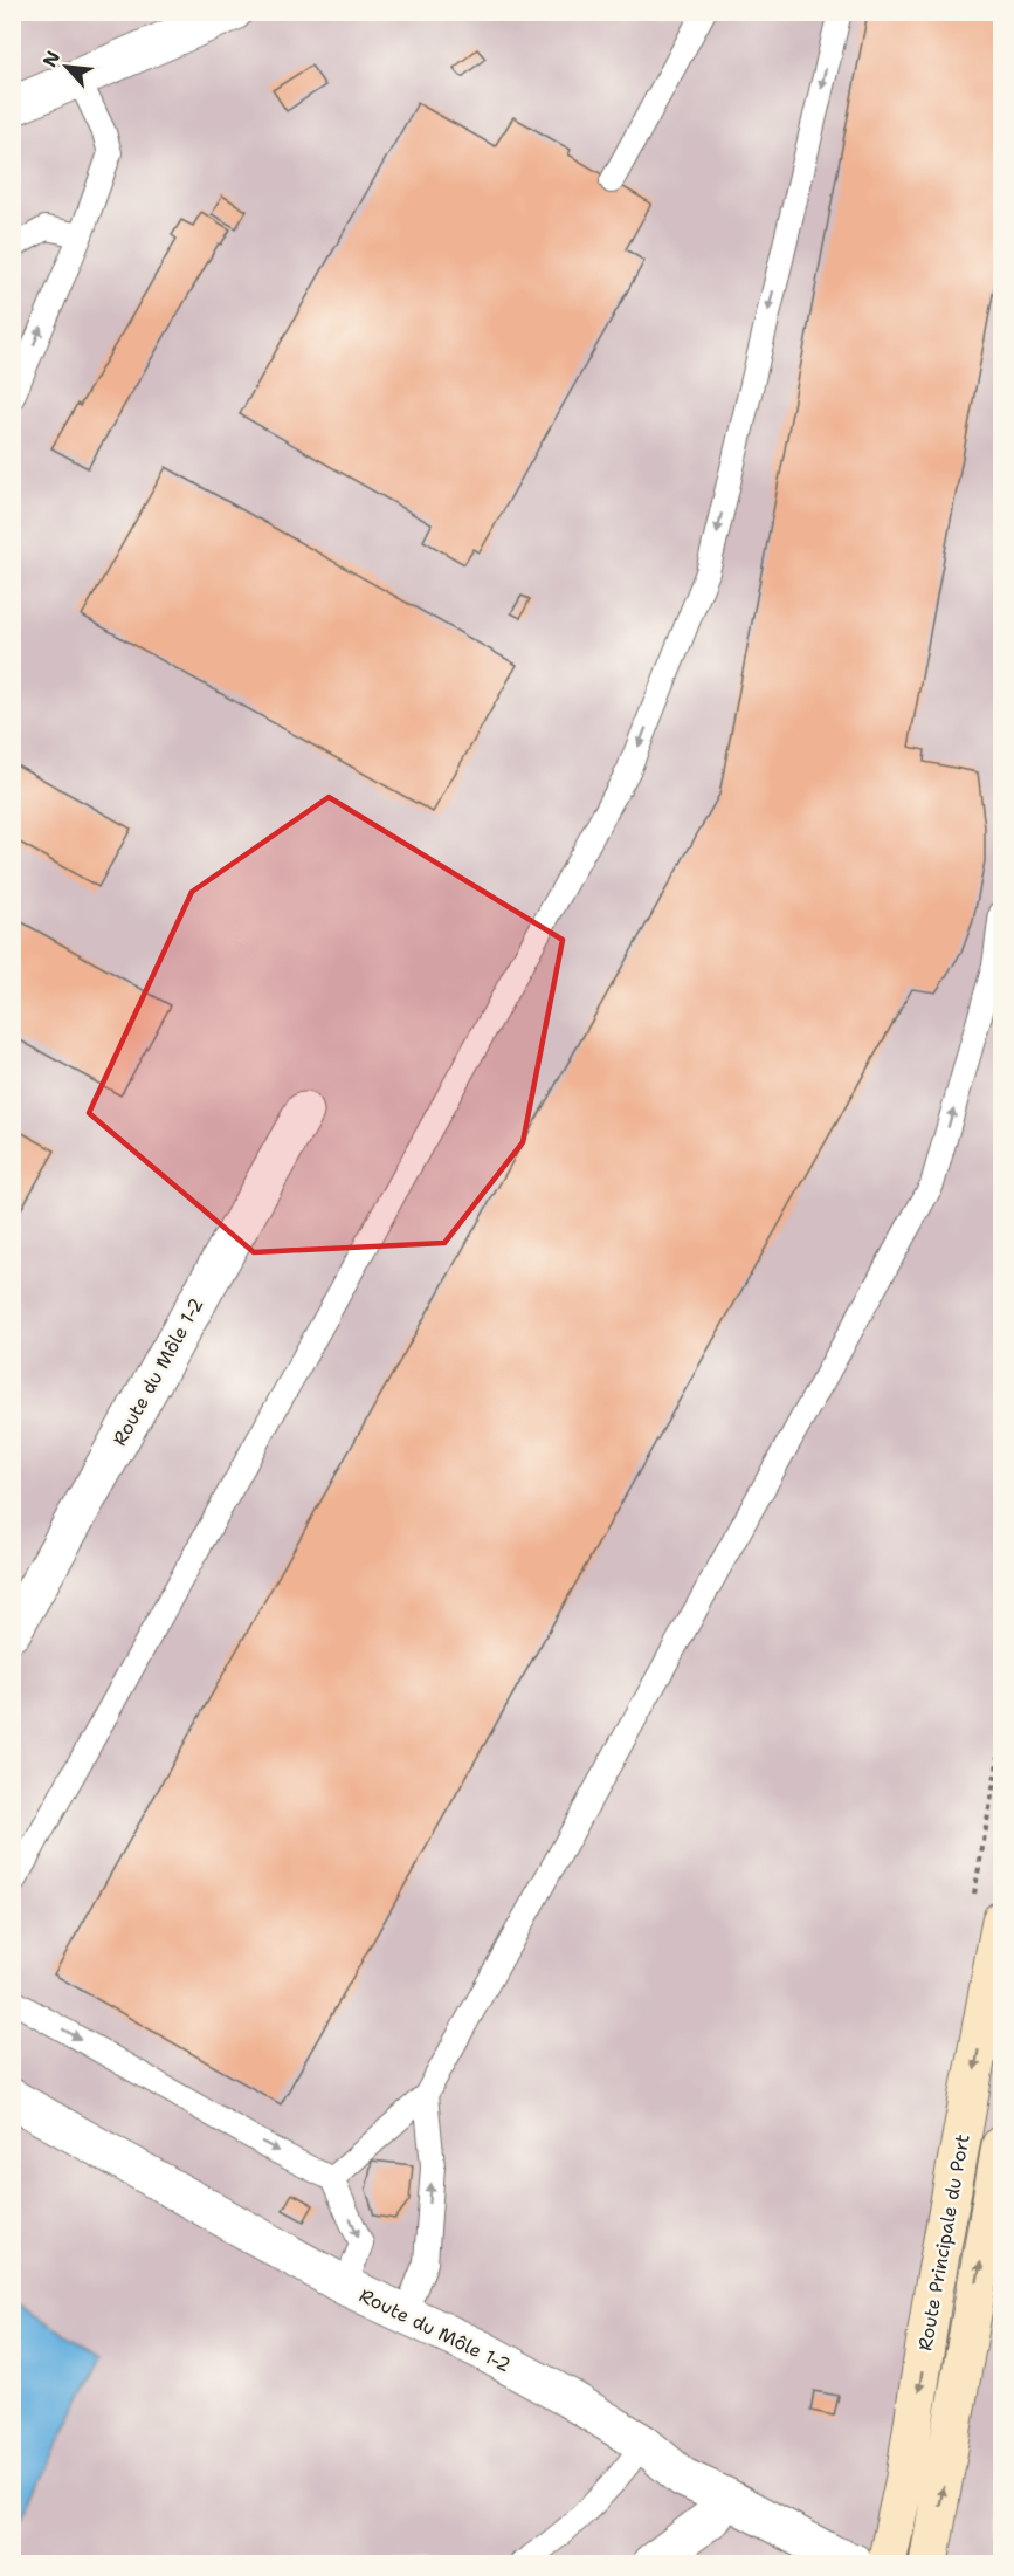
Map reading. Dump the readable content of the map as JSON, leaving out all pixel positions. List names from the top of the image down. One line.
{"streets":{"main road":["Route Principale du Port"],"street":["Route du Môle 1-2"]},"north":"top left"}
